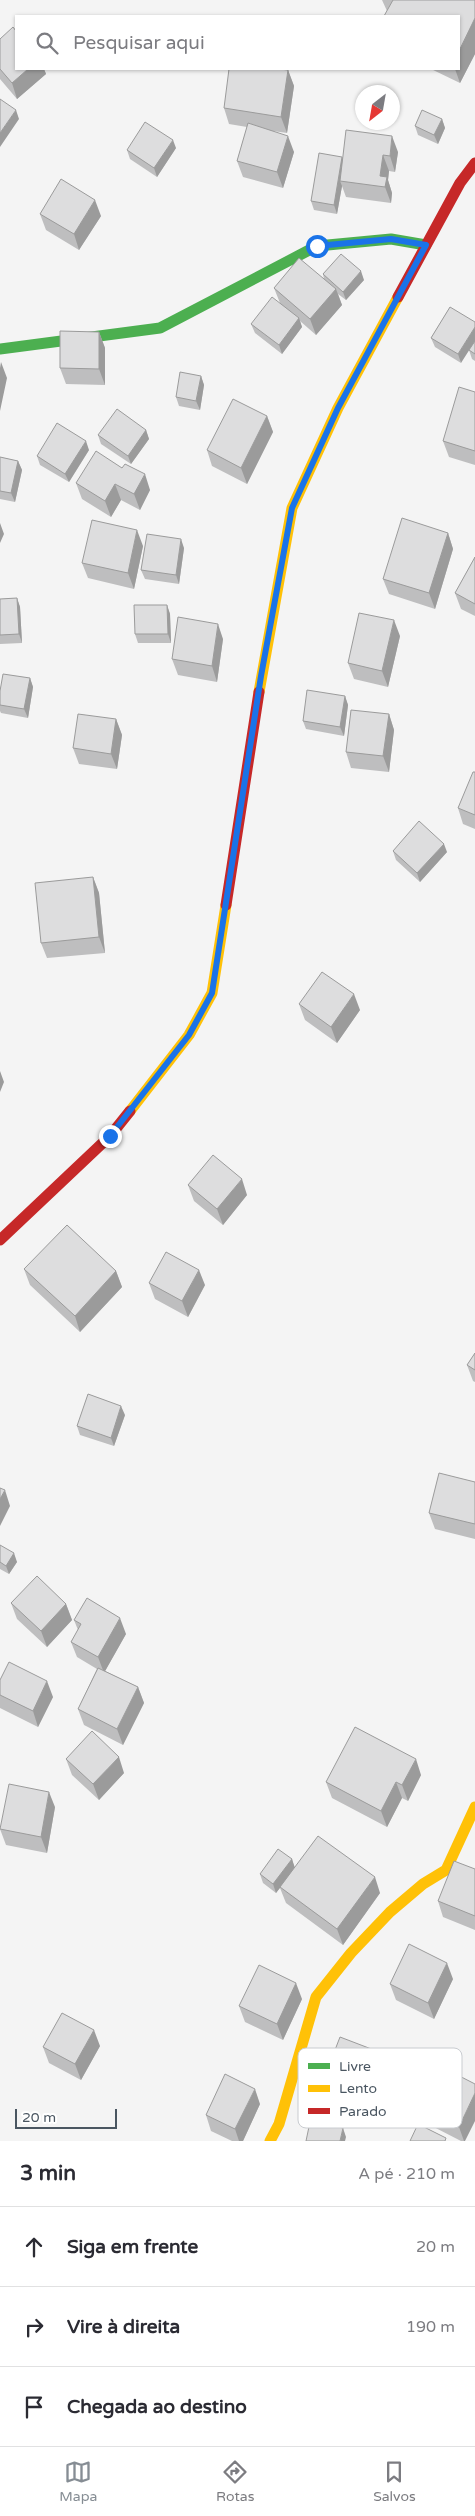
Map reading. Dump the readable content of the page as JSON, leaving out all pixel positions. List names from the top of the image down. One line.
{"legend":["Livre","Lento","Parado"],"scale_bar":"20 m","north":"bottom left","page":{"search":"Pesquisar aqui","scale":"20 m","heading":["3 min","A pé · 210 m"],"list":[["Siga em frente","20 m"],["Vire à direita","190 m"],"Chegada ao destino"],"nav":["Mapa","Rotas","Salvos"]}}
